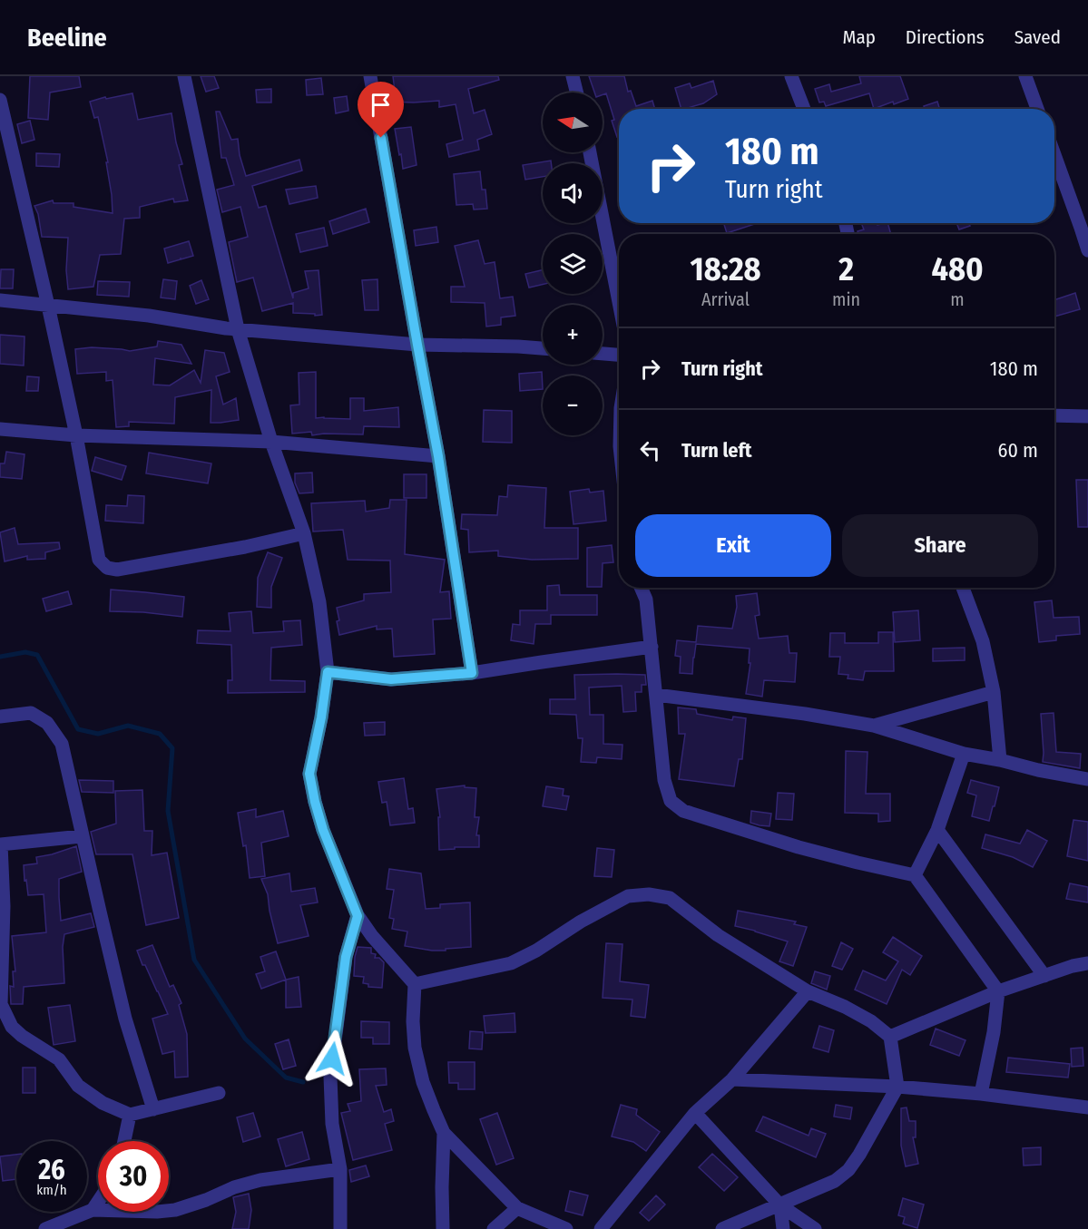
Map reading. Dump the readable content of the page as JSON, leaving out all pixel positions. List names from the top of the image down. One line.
{"north":"left","page":{"header":"Beeline","nav":["Map","Directions","Saved"],"map_buttons":["+","−"],"turn":["180 m","Turn right"],"eta":["18:28","Arrival","2","min","480","m"],"list":[{"name":"Turn right","value":"180 m"},{"name":"Turn left","value":"60 m"}],"buttons":["Exit","Share"],"speed":"26 km/h","limit":"30"}}
